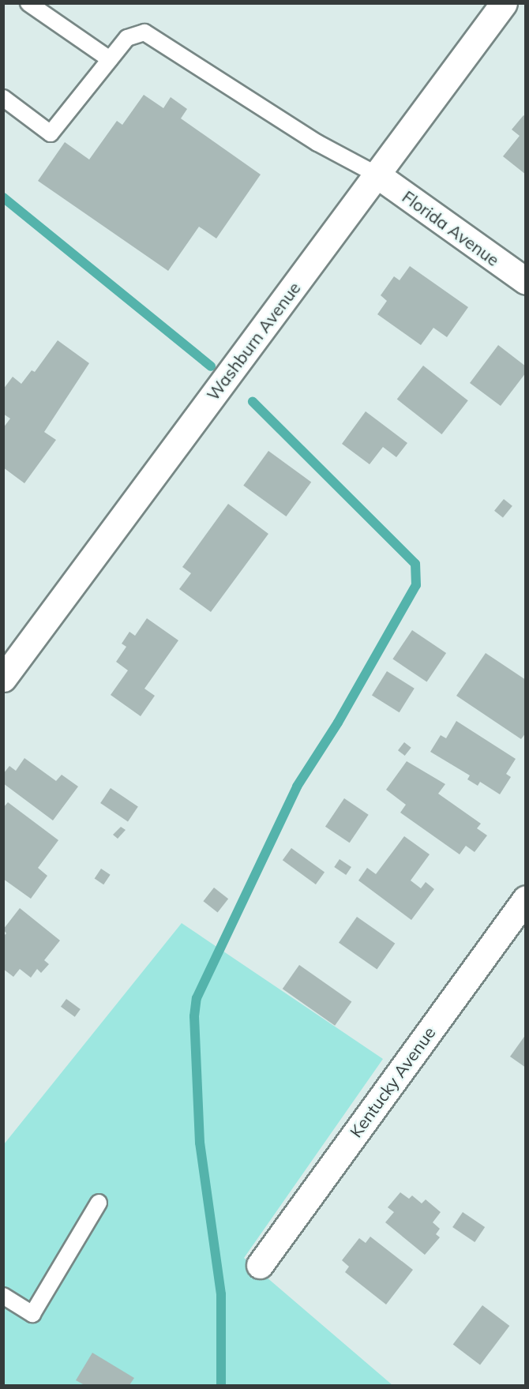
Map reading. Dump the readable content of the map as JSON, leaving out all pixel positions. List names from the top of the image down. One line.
{"streets":{"street":["Florida Avenue","Washburn Avenue","Kentucky Avenue"]},"crossings":[["Florida Avenue","Washburn Avenue"]]}
